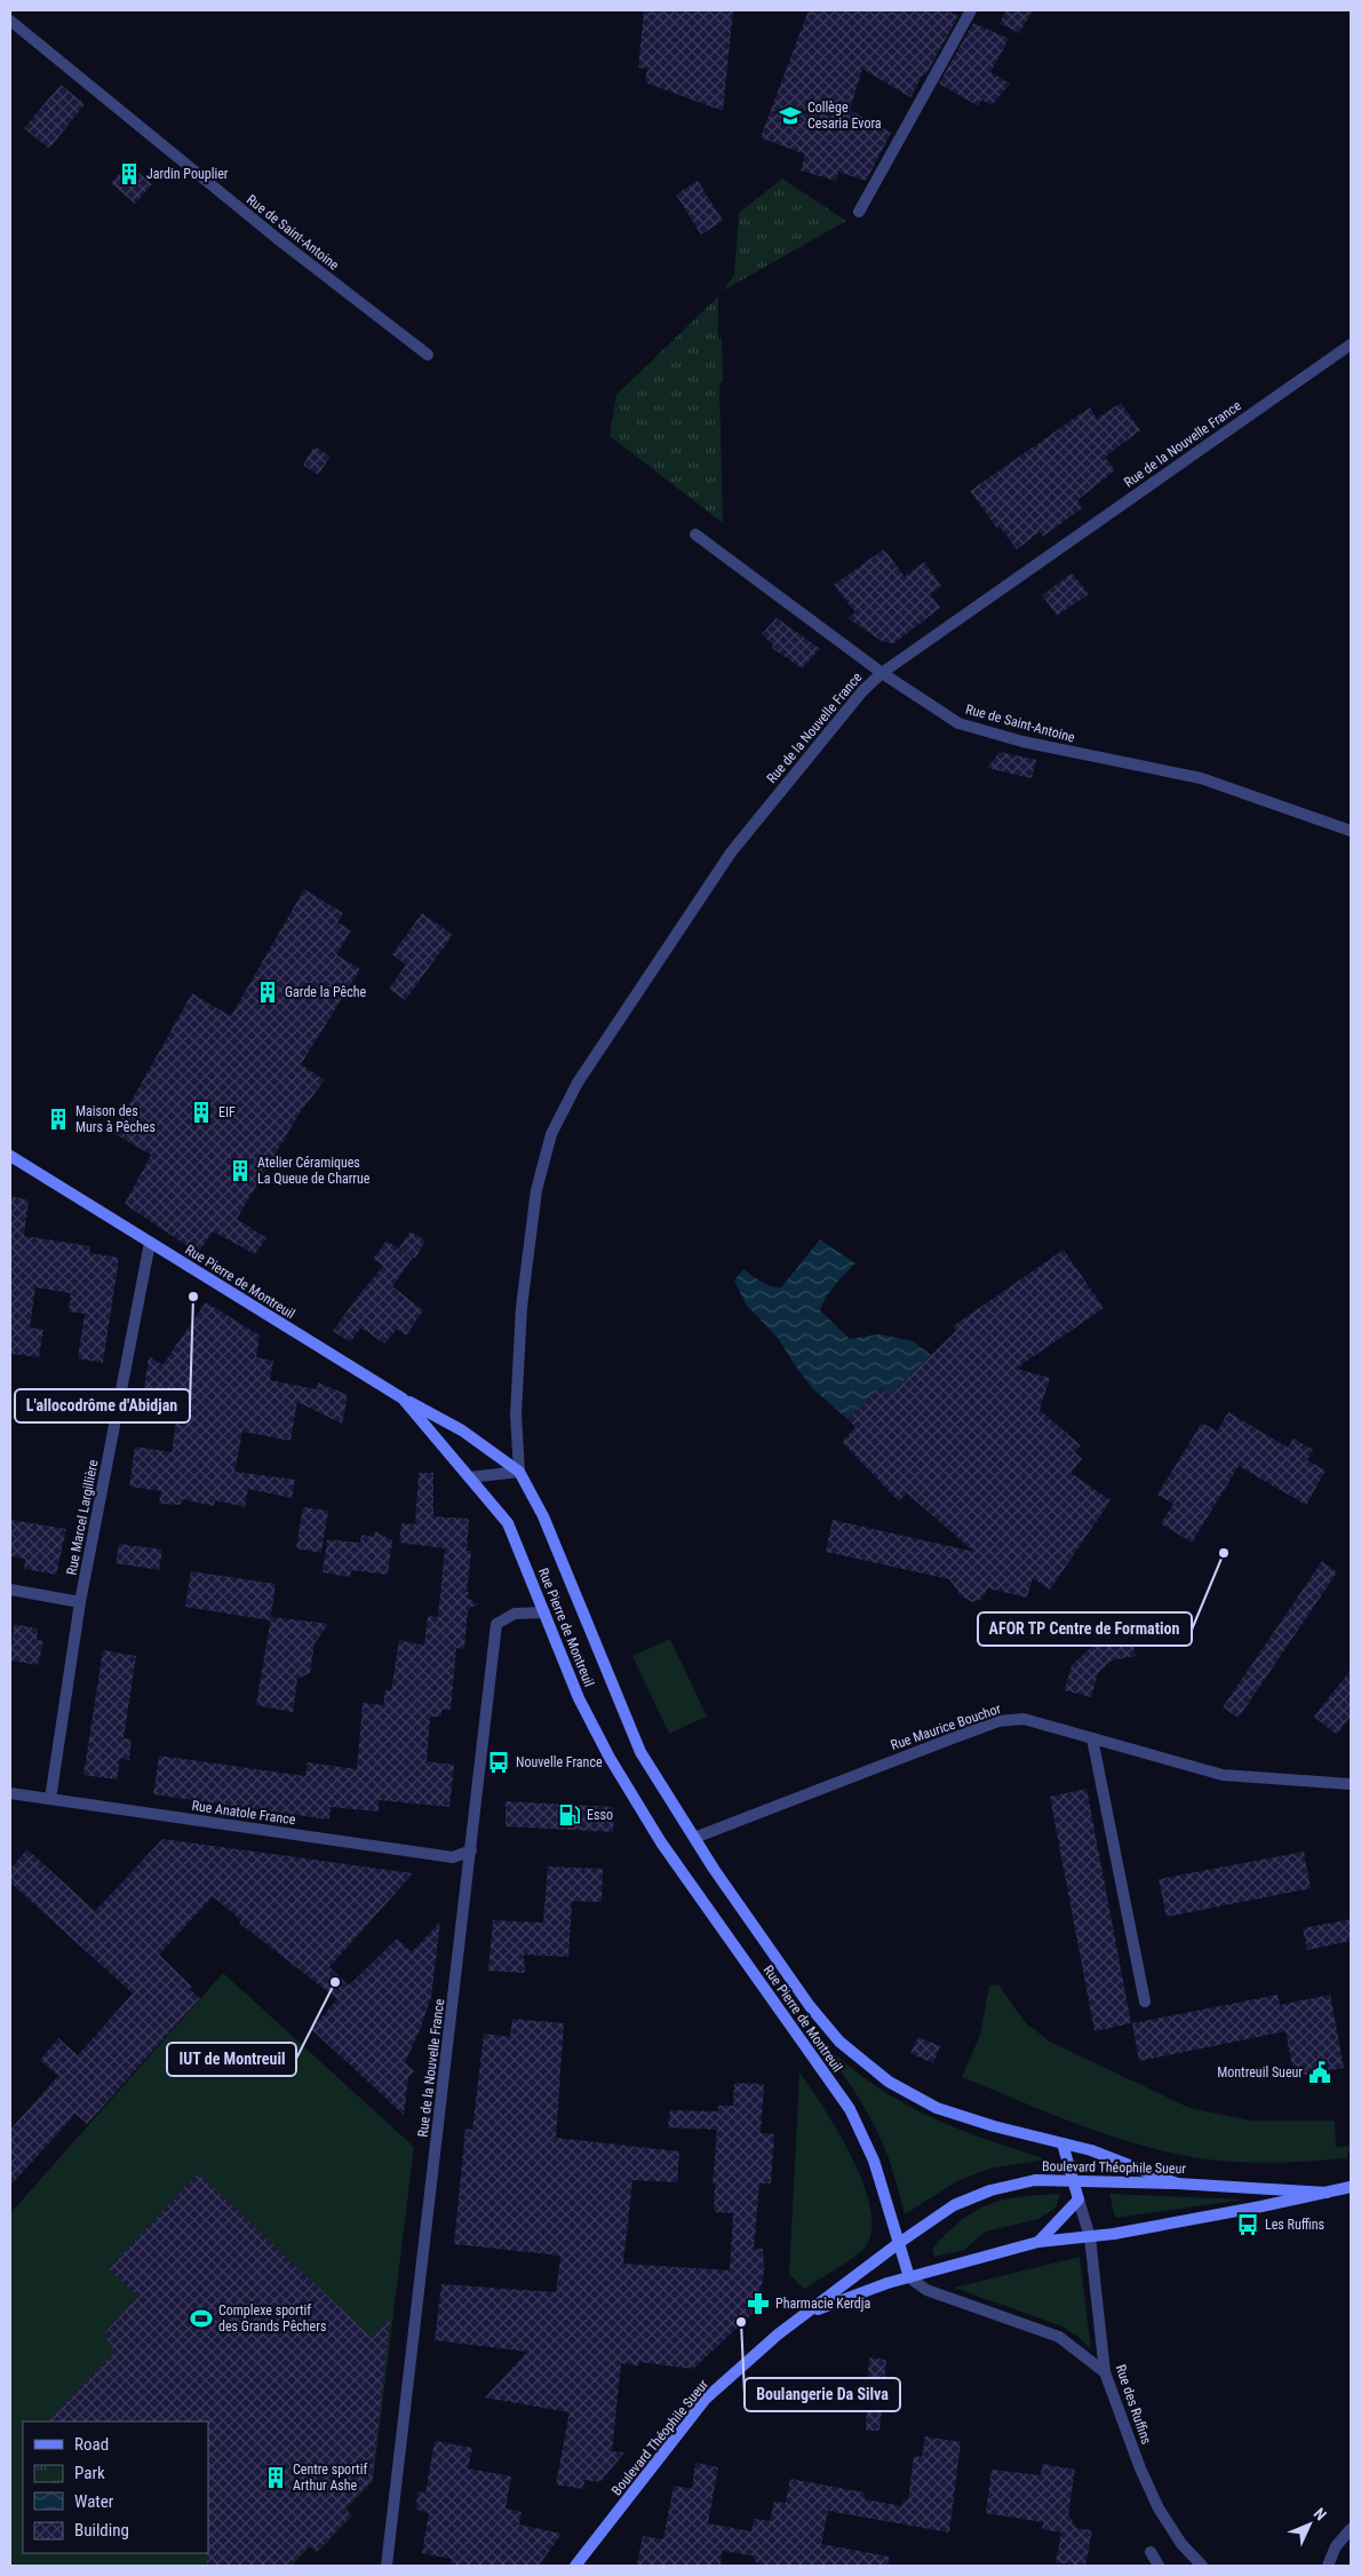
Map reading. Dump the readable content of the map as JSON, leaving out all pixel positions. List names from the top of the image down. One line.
{"streets":{"main road":["Rue Pierre de Montreuil","Boulevard Théophile Sueur"],"street":["Rue de Saint-Antoine","Rue de la Nouvelle France","Rue Marcel Largillière","Rue Maurice Bouchor","Rue Anatole France","Rue des Ruffins"]},"crossings":[["Rue de Saint-Antoine","Rue de la Nouvelle France"],["Rue de la Nouvelle France","Rue Pierre de Montreuil"],["Rue de la Nouvelle France","Rue Anatole France"],["Rue Pierre de Montreuil","Rue Marcel Largillière"],["Rue Pierre de Montreuil","Rue Maurice Bouchor"],["Rue Pierre de Montreuil","Boulevard Théophile Sueur"],["Rue Marcel Largillière","Rue Anatole France"],["Boulevard Théophile Sueur","Rue des Ruffins"]],"places":{"school or university":["Collège Cesaria Evora"],"building":["Jardin Pouplier","Garde la Pêche","EIF","Maison des Murs à Pêches","Atelier Céramiques La Queue de Charrue","Centre sportif Arthur Ashe"],"other":["L'allocodrôme d'Abidjan","AFOR TP Centre de Formation","IUT de Montreuil","Boulangerie Da Silva"],"bus stop":["Nouvelle France","Les Ruffins"],"fuel station":["Esso"],"public building":["Montreuil Sueur"],"pharmacy":["Pharmacie Kerdja"],"sports":["Complexe sportif des Grands Pêchers"]},"legend":["Road","Park","Water","Building"],"north":"top right"}
